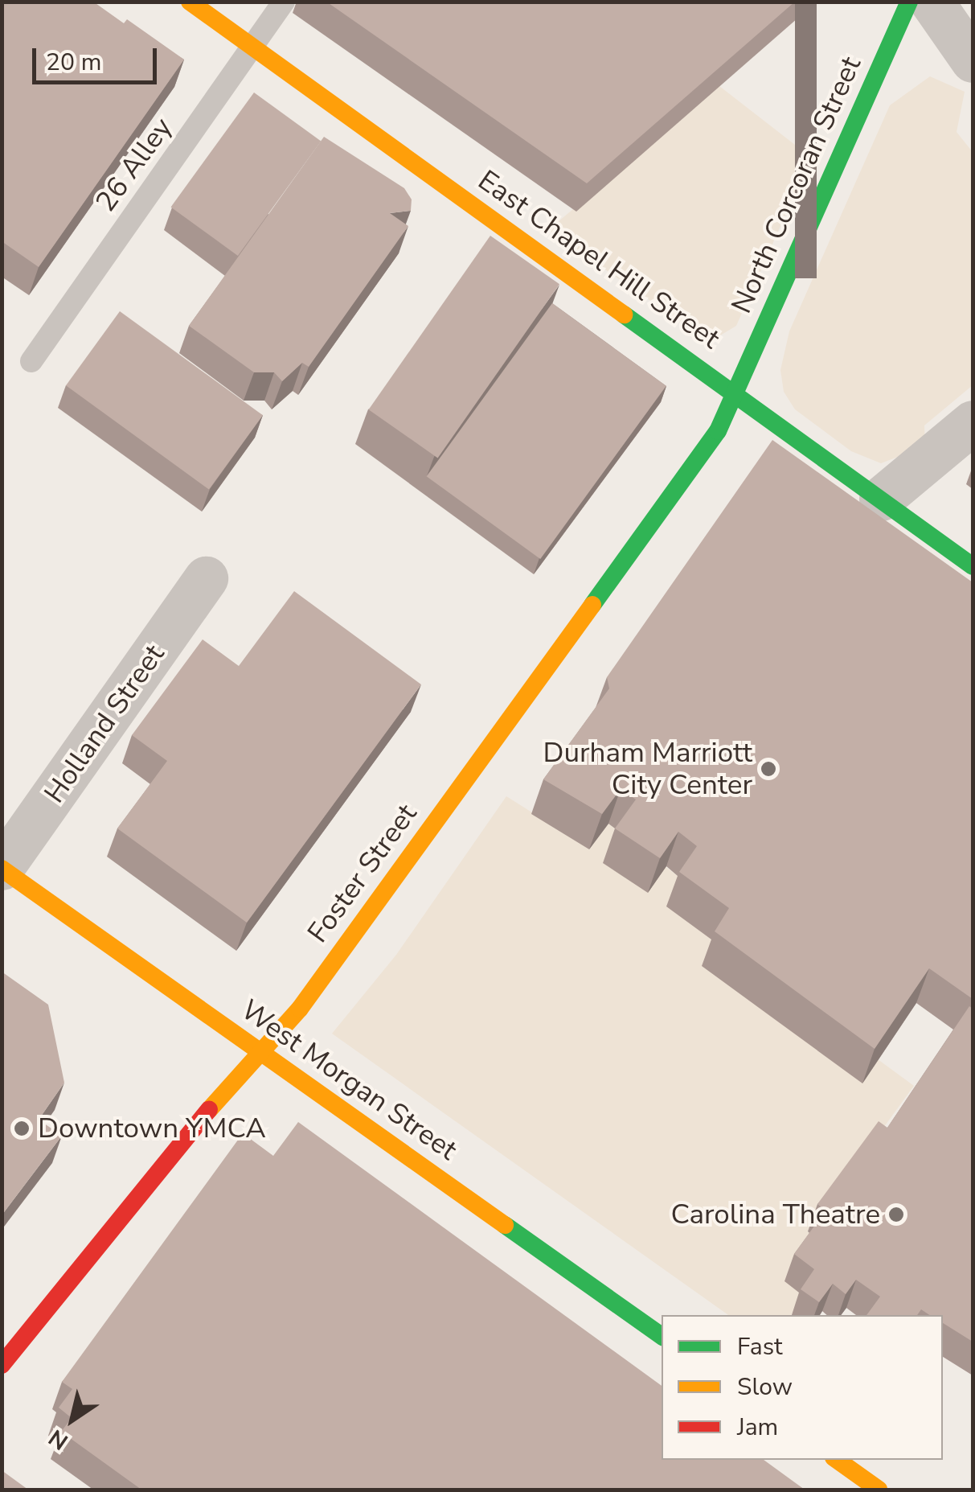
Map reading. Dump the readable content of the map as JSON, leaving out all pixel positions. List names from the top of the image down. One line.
{"streets":{"street":["North Corcoran Street","East Chapel Hill Street","Holland Street","Foster Street","West Morgan Street"],"lane":["26 Alley"]},"crossings":[["26 Alley","East Chapel Hill Street"],["North Corcoran Street","East Chapel Hill Street"],["North Corcoran Street","Foster Street"],["East Chapel Hill Street","Foster Street"],["Holland Street","West Morgan Street"],["Foster Street","West Morgan Street"]],"places":["Durham Marriott City Center","Downtown YMCA","Carolina Theatre"],"legend":["Fast","Slow","Jam"],"scale_bar":"20 m","north":"bottom left"}
